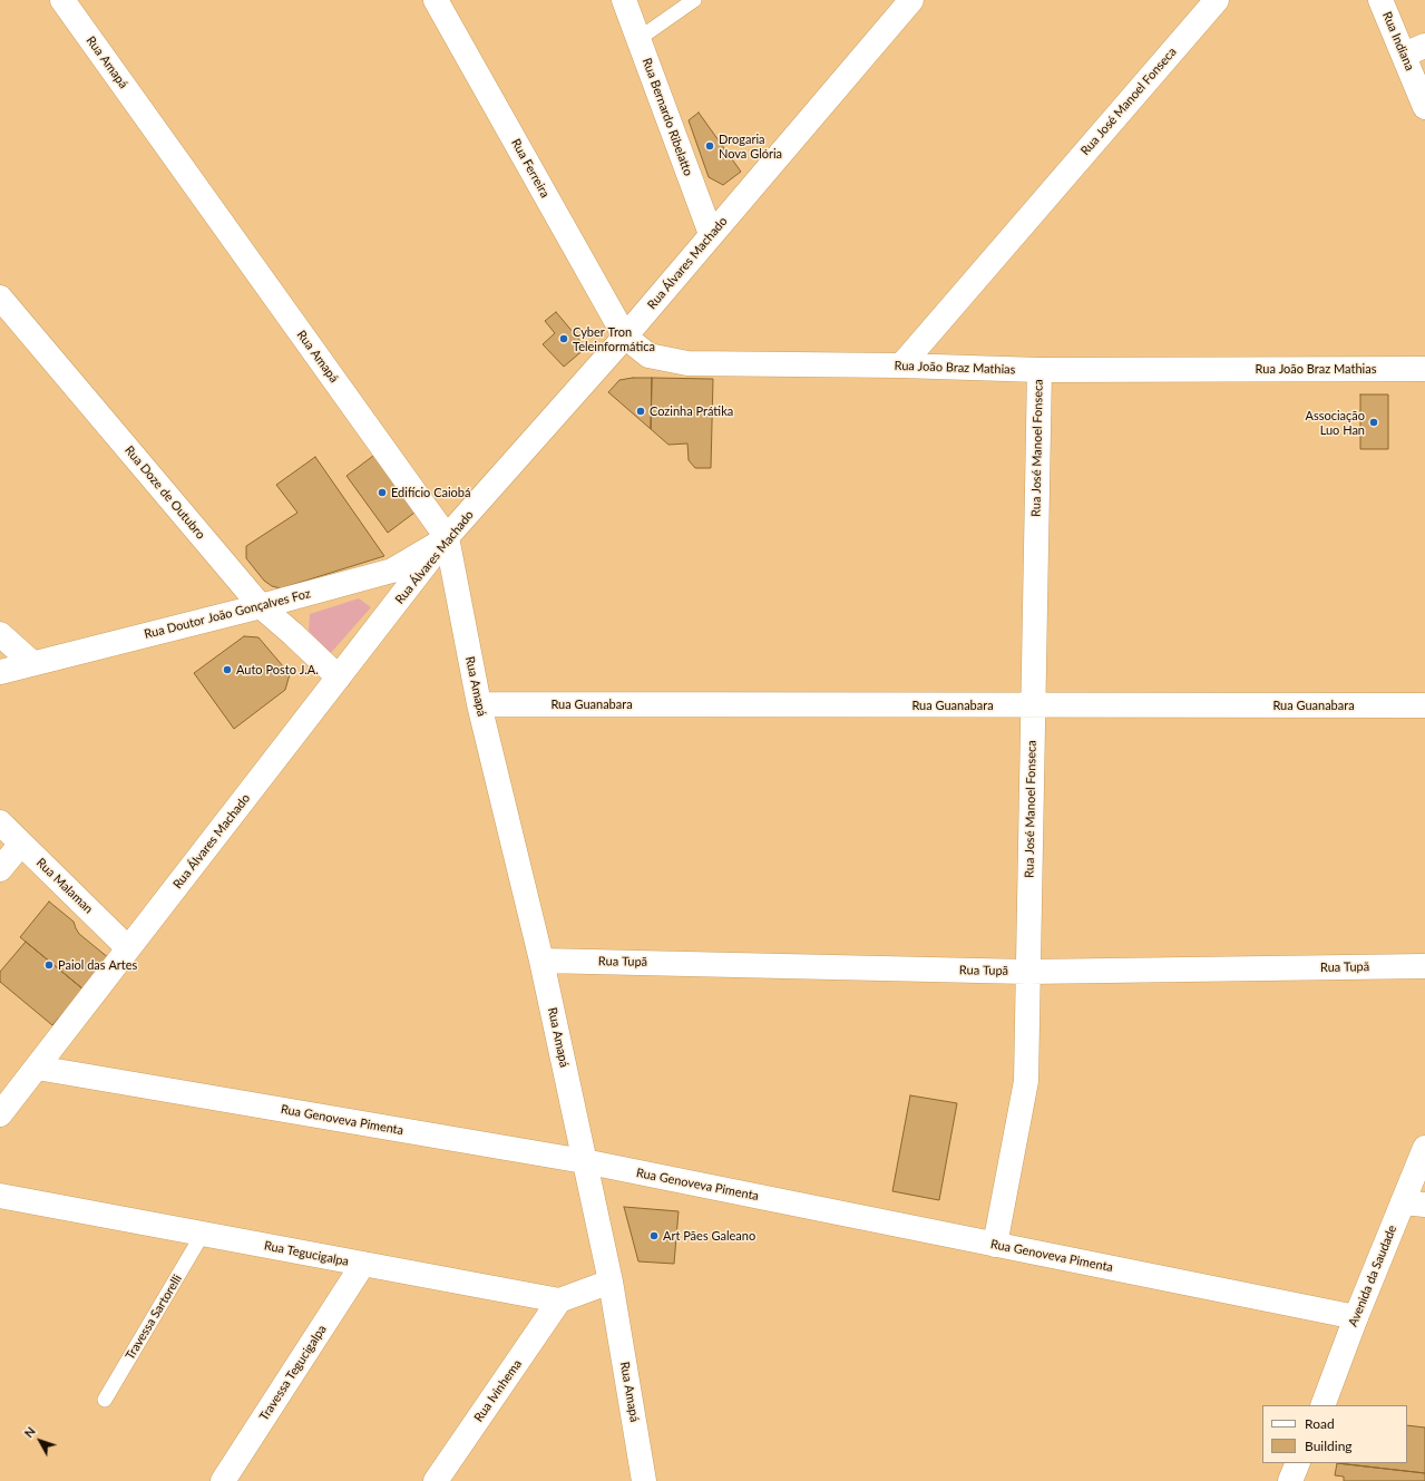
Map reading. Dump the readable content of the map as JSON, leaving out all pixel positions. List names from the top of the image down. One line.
{"streets":{"street":["Rua Indiana","Rua Amapá","Rua José Manoel Fonseca","Rua Bernardo Ribelatto","Rua Ferreira","Rua Álvares Machado","Rua João Braz Mathias","Rua Doze de Outubro","Rua Doutor João Gonçalves Foz","Rua Guanabara","Rua Malaman","Rua Tupã","Rua Genoveva Pimenta","Rua Tegucigalpa","Avenida da Saudade","Travessa Tegucigalpa","Rua Ivinhema"],"lane":["Travessa Sartorelli"]},"crossings":[["Rua Amapá","Rua Álvares Machado"],["Rua Amapá","Rua Doutor João Gonçalves Foz"],["Rua Amapá","Rua Guanabara"],["Rua Amapá","Rua Tupã"],["Rua Amapá","Rua Genoveva Pimenta"],["Rua José Manoel Fonseca","Rua João Braz Mathias"],["Rua José Manoel Fonseca","Rua Guanabara"],["Rua José Manoel Fonseca","Rua Tupã"],["Rua José Manoel Fonseca","Rua Genoveva Pimenta"],["Rua Bernardo Ribelatto","Rua Álvares Machado"],["Rua Ferreira","Rua Álvares Machado"],["Rua Ferreira","Rua João Braz Mathias"],["Rua Álvares Machado","Rua João Braz Mathias"],["Rua Álvares Machado","Rua Doze de Outubro"],["Rua Álvares Machado","Rua Doutor João Gonçalves Foz"],["Rua Álvares Machado","Rua Malaman"],["Rua Álvares Machado","Rua Genoveva Pimenta"],["Rua Doze de Outubro","Rua Doutor João Gonçalves Foz"],["Rua Genoveva Pimenta","Avenida da Saudade"],["Rua Tegucigalpa","Travessa Sartorelli"],["Rua Tegucigalpa","Travessa Tegucigalpa"],["Rua Tegucigalpa","Rua Ivinhema"]],"places":["Drogaria Nova Glória","Cyber Tron Teleinformática","Cozinha Prátika","Associação Luo Han","Edifício Caiobá","Auto Posto J.A.","Paiol das Artes","Art Pães Galeano"],"legend":["Road","Building"],"north":"top left"}
